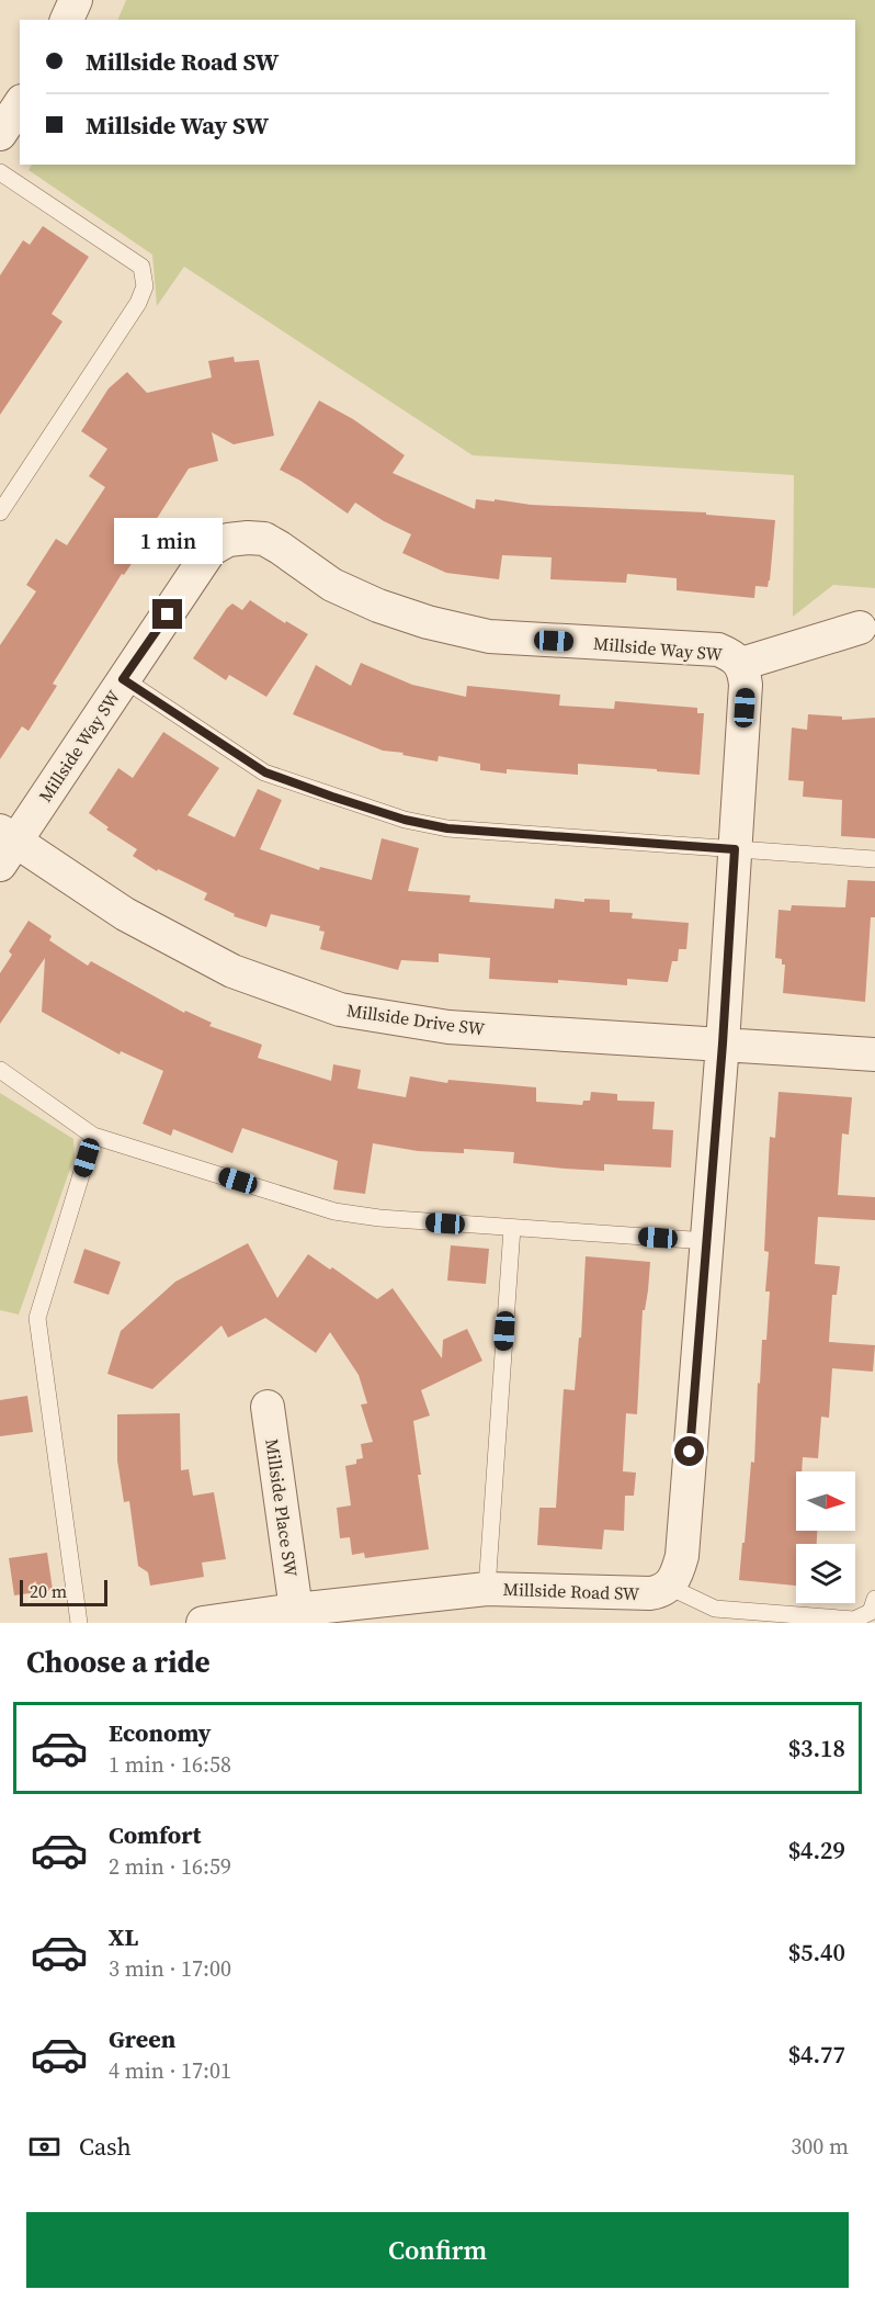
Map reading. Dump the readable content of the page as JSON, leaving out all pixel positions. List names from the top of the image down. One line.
{"streets":{"street":["Millside Way SW","Millside Drive SW","Millside Place SW","Millside Road SW"]},"crossings":[["Millside Way SW","Millside Drive SW"],["Millside Place SW","Millside Road SW"]],"scale_bar":"20 m","north":"right","page":{"banner":["Millside Road SW","Millside Way SW"],"bubble":"1 min","scale":"20 m","heading":"Choose a ride","list":[{"name":"Economy","note":"1 min · 16:58","value":"$3.18"},{"name":"Comfort","note":"2 min · 16:59","value":"$4.29"},{"name":"XL","note":"3 min · 17:00","value":"$5.40"},{"name":"Green","note":"4 min · 17:01","value":"$4.77"}],"pay":["Cash","300 m"],"buttons":"Confirm"}}
